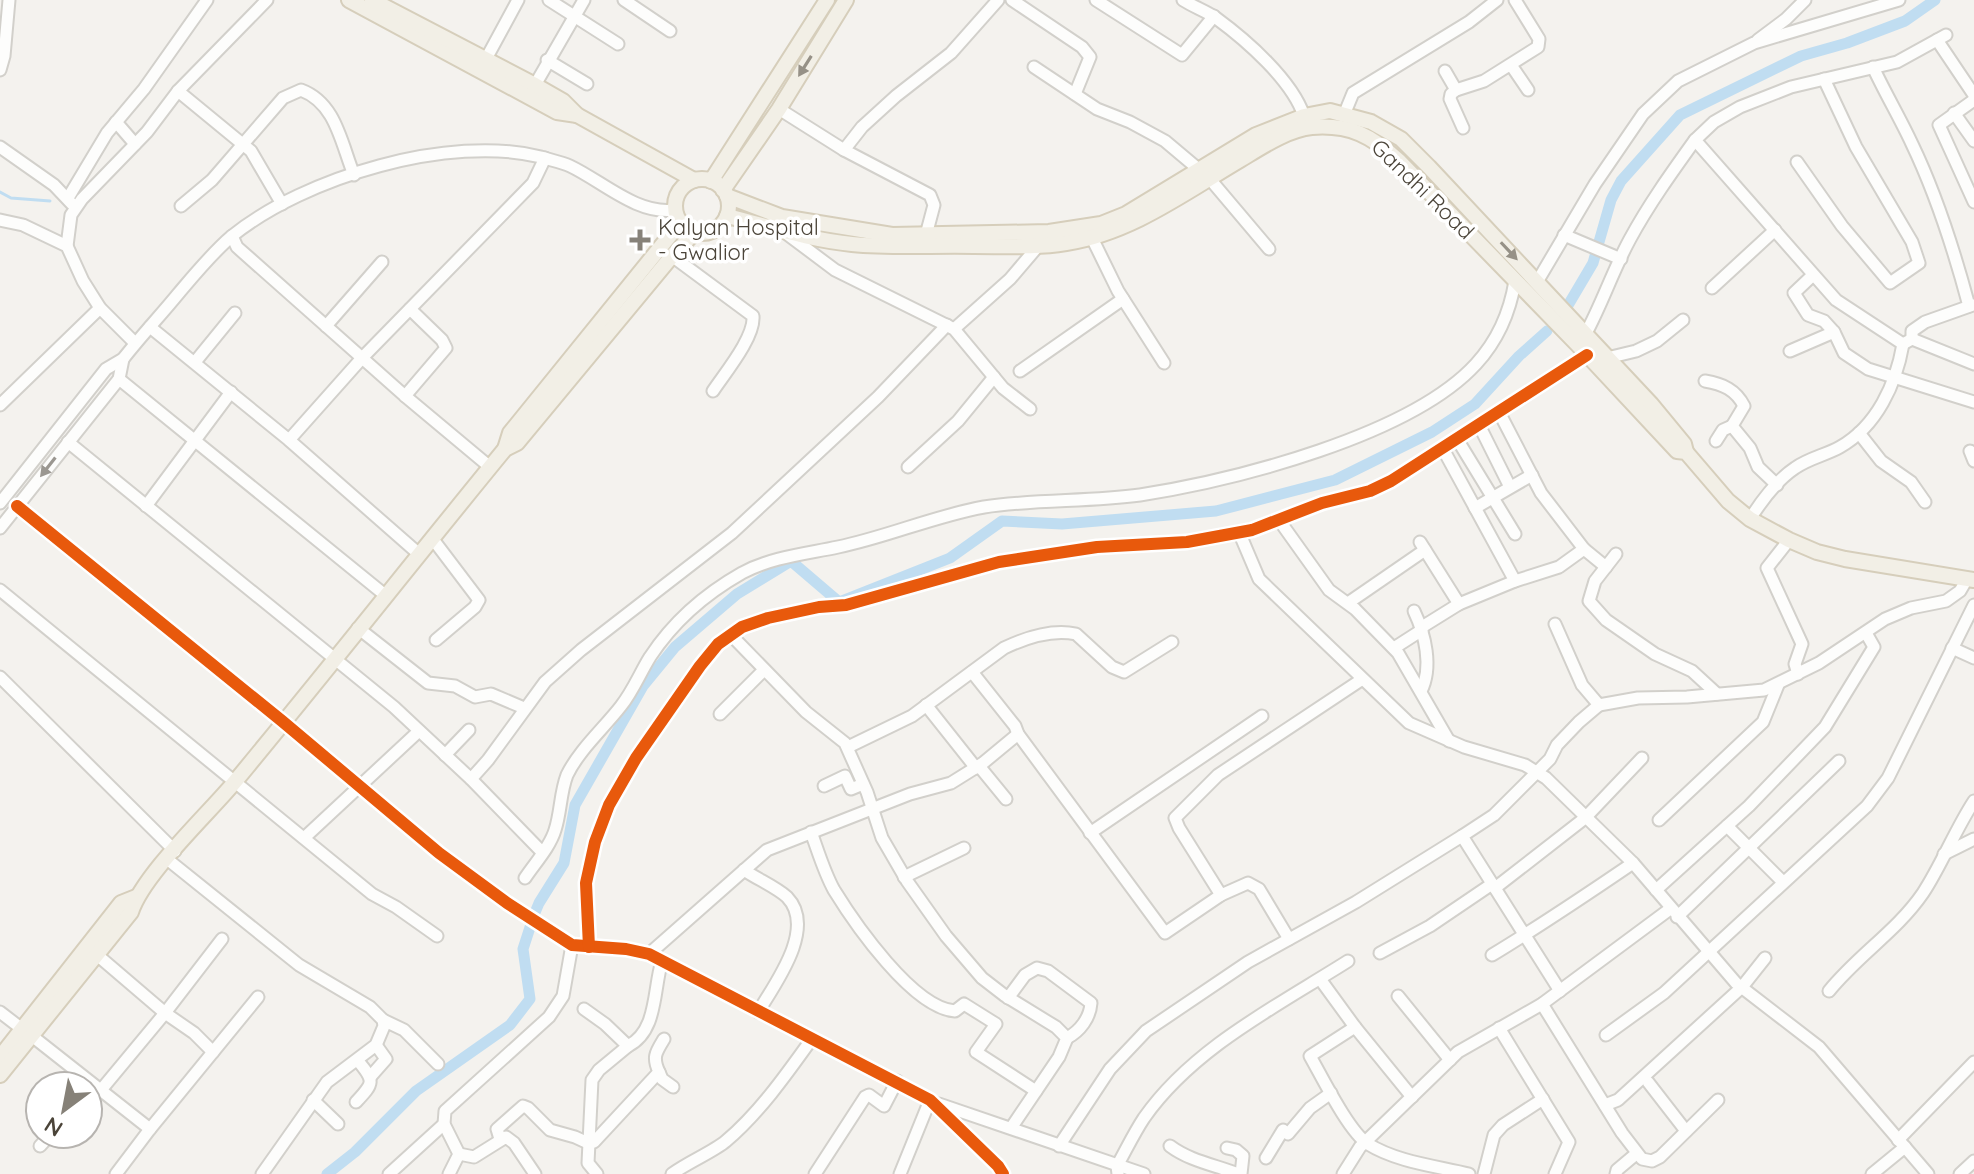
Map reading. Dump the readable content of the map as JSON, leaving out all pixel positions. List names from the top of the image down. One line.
{"streets":{"main road":["Gandhi Road"]},"places":{"health":["Kalyan Hospital - Gwalior"]},"north":"bottom left"}
